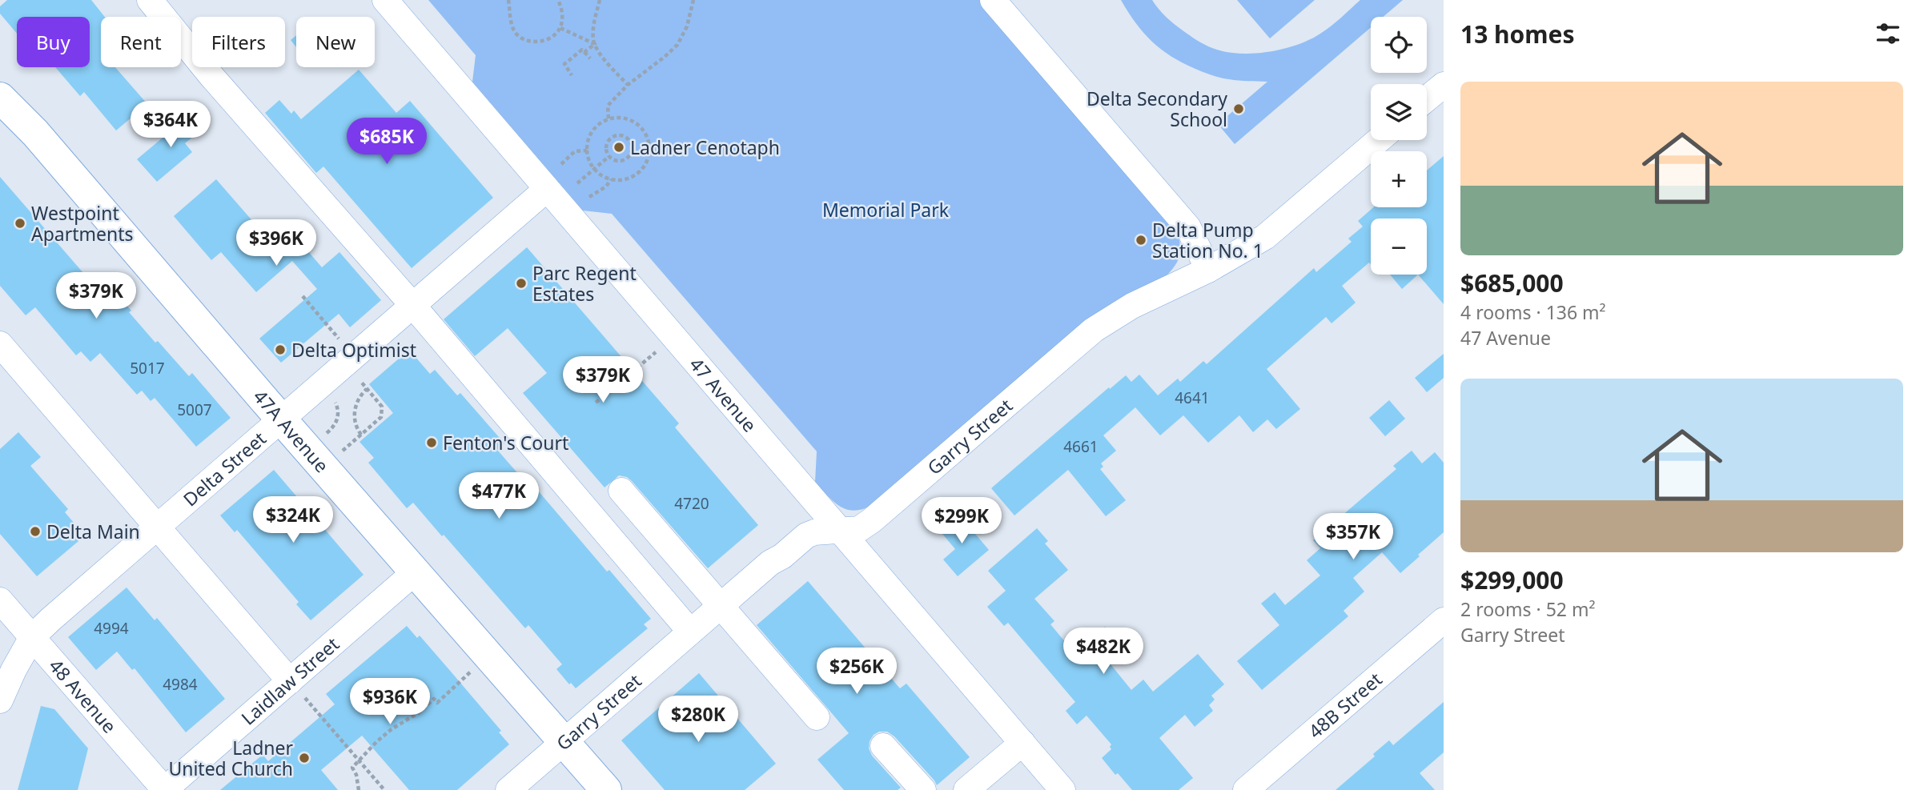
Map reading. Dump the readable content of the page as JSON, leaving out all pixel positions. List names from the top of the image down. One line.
{"streets":{"main road":["47A Avenue"],"street":["47 Avenue","Garry Street","Delta Street","Laidlaw Street","48 Avenue","48B Street"]},"crossings":[["47 Avenue","Garry Street"],["47 Avenue","Delta Street"],["47A Avenue","Garry Street"],["47A Avenue","Delta Street"],["47A Avenue","Laidlaw Street"],["Delta Street","48 Avenue"],["Laidlaw Street","48 Avenue"]],"parks":["Memorial Park"],"places":["Delta Secondary School","Ladner Cenotaph","Westpoint Apartments","Delta Pump Station No. 1","Parc Regent Estates","Delta Optimist","Fenton's Court","Delta Main","Ladner United Church"],"house_numbers":["5017","4641","5007","4661","4720","4994","4984"],"page":{"heading":"13 homes","map_buttons":["+","−"],"chip":["Buy","Rent","Filters","New"],"list":[{"name":"$685,000","note":"4 rooms · 136 m² · 47 Avenue"},{"name":"$299,000","note":"2 rooms · 52 m² · Garry Street"}],"price":["$364K","$685K","$396K","$379K","$379K","$477K","$324K","$299K","$357K","$482K","$256K","$936K","$280K"]}}
